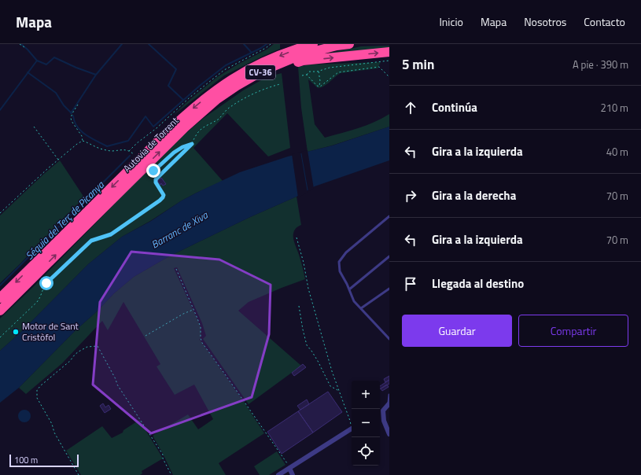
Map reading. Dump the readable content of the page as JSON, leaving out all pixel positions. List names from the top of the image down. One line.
{"streets":{"highway":["CV-36","Autovia de Torrent"]},"water":["Séquia del Terç de Picanya","Barranc de Xiva"],"places":["Motor de Sant Cristòfol"],"scale_bar":"100 m","page":{"header":"Mapa","nav":["Inicio","Mapa","Nosotros","Contacto"],"heading":["5 min","A pie · 390 m"],"list":[["Continúa","210 m"],["Gira a la izquierda","40 m"],["Gira a la derecha","70 m"],["Gira a la izquierda","70 m"],"Llegada al destino"],"buttons":["Guardar","Compartir"],"map_buttons":["+","−"],"scale":"100 m"}}
